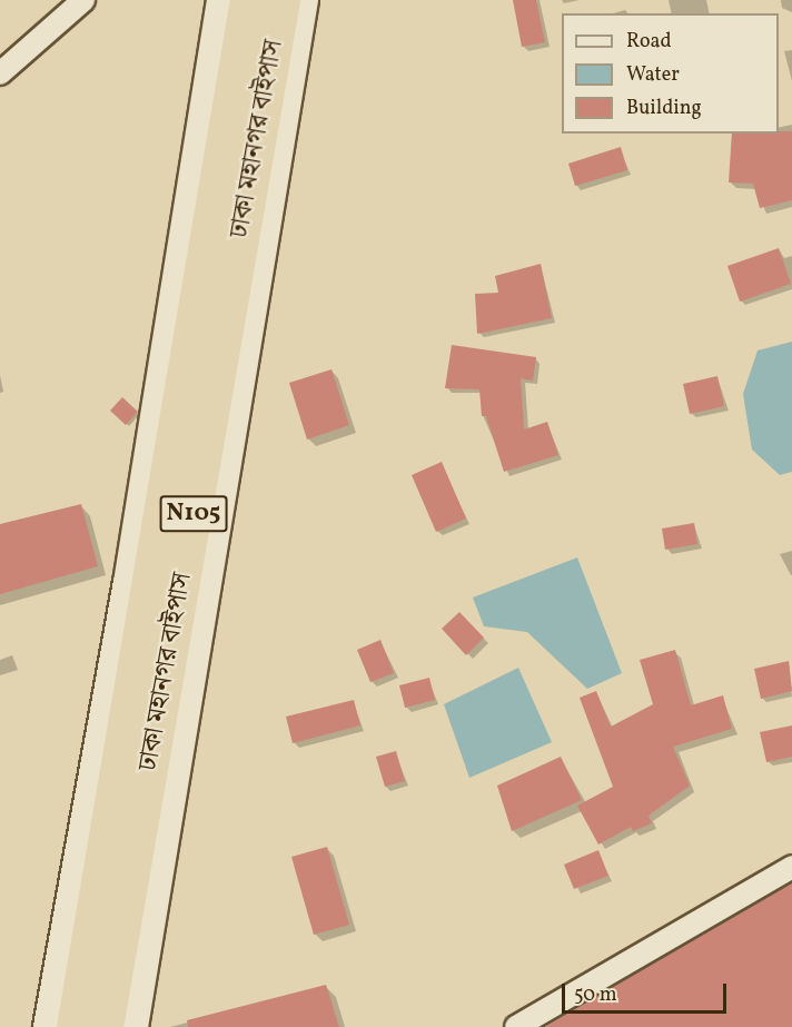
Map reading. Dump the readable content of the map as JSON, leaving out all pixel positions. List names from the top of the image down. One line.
{"streets":{"highway":["ঢাকা মহানগর বাইপাস","N105"]},"legend":["Road","Water","Building"],"scale_bar":"50 m"}
